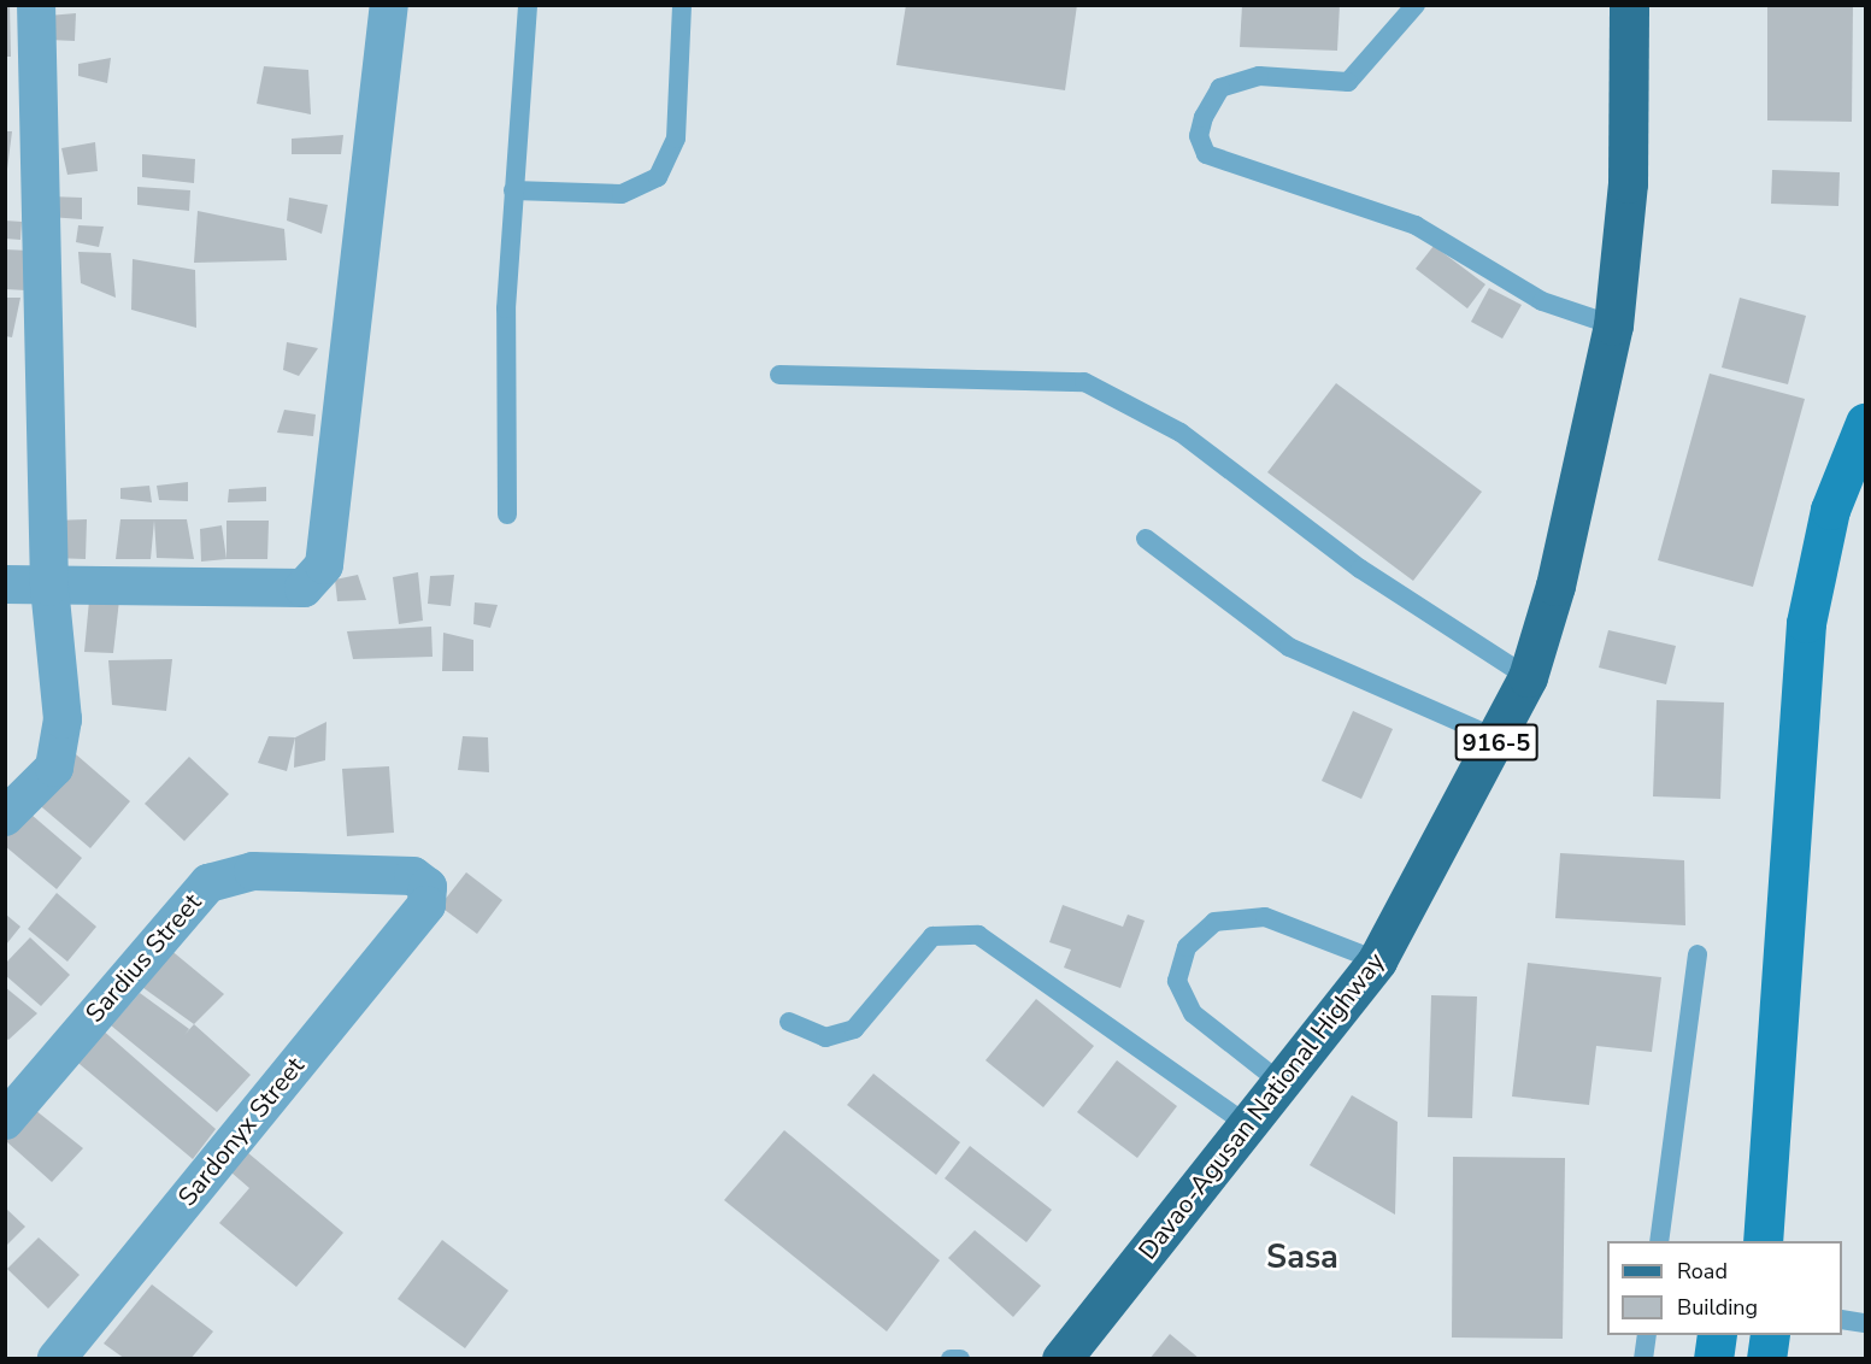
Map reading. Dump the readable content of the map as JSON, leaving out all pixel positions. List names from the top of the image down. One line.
{"streets":{"main road":["916-5","Davao-Agusan National Highway"],"street":["Sardius Street","Sardonyx Street"]},"crossings":[["Sardius Street","Sardonyx Street"]],"districts":["Sasa"],"legend":["Road","Building"]}
